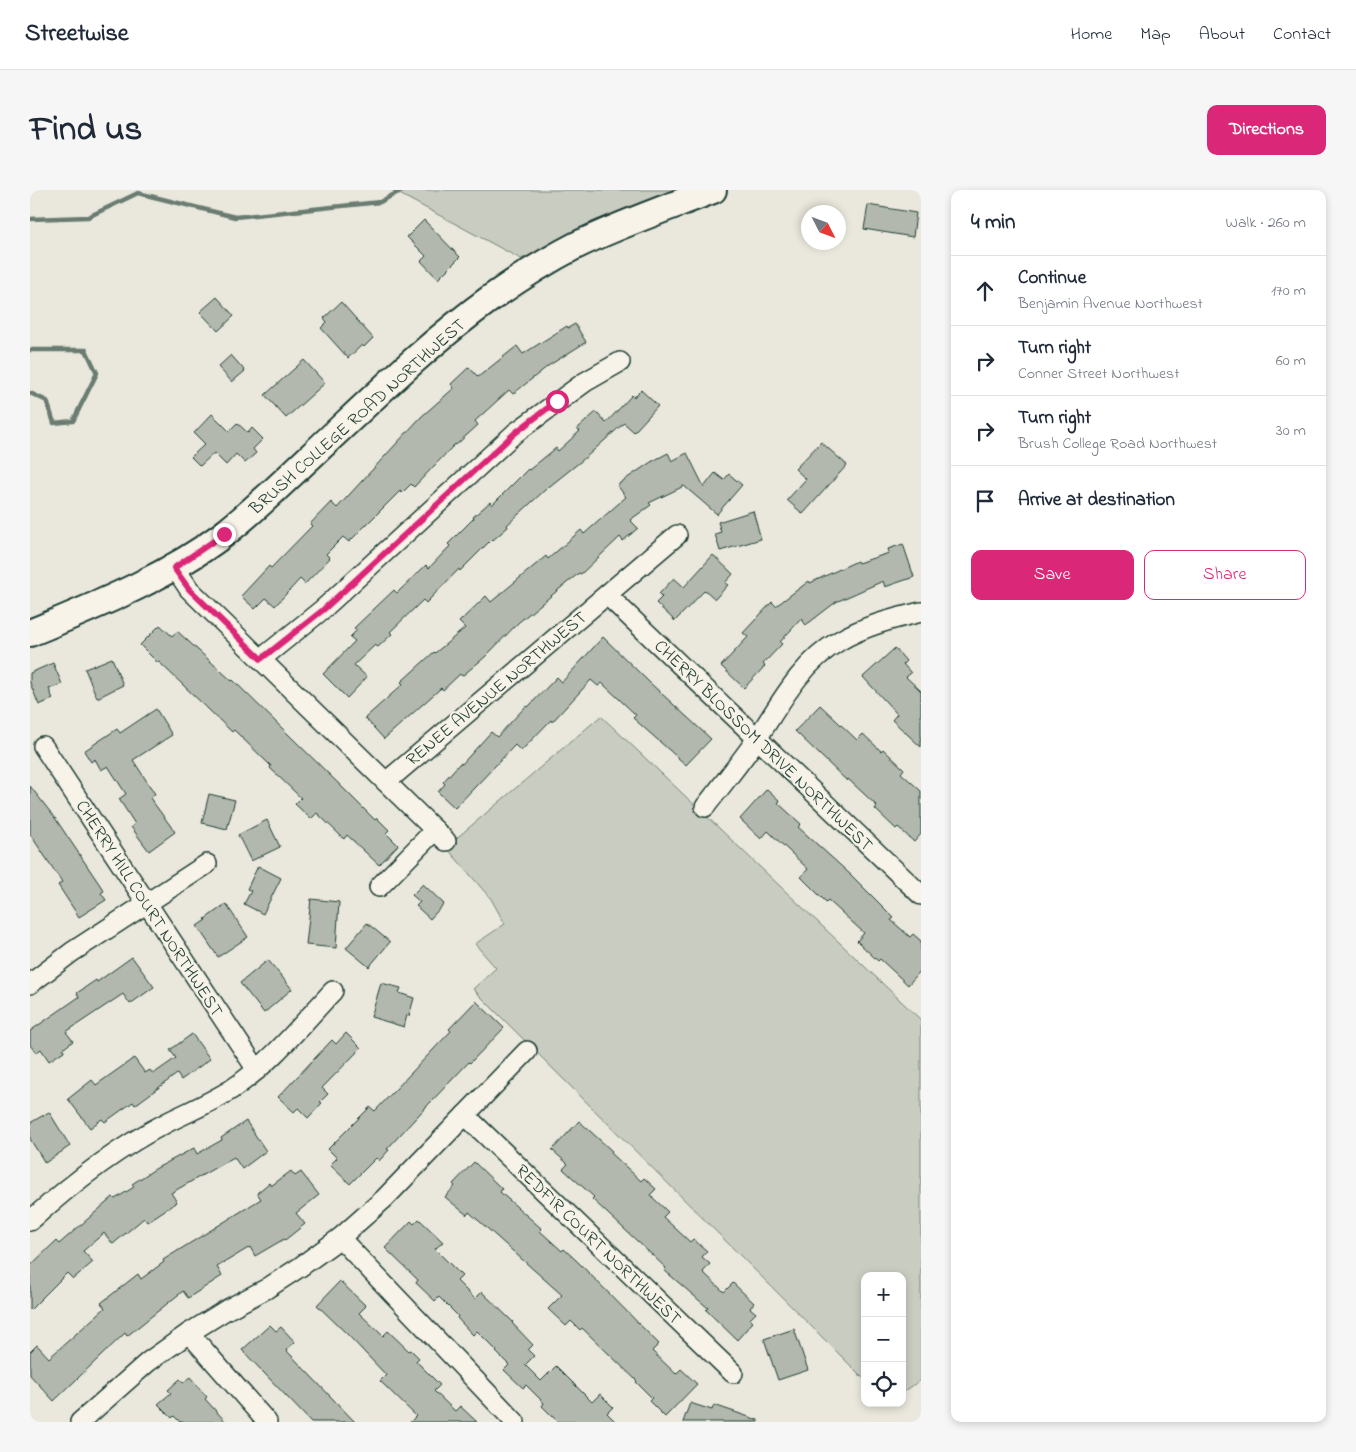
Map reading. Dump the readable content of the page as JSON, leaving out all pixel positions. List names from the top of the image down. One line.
{"streets":{"street":["BRUSH COLLEGE ROAD NORTHWEST","RENEE AVENUE NORTHWEST","CHERRY BLOSSOM DRIVE NORTHWEST","CHERRY HILL COURT NORTHWEST","REDFIR COURT NORTHWEST"]},"crossings":[["RENEE AVENUE NORTHWEST","CHERRY BLOSSOM DRIVE NORTHWEST"]],"north":"bottom right","page":{"header":"Streetwise","nav":["Home","Map","About","Contact"],"title":"Find us","buttons":["Directions",["Save","Share"]],"heading":["4 min","Walk · 260 m"],"list":[["Continue","Benjamin Avenue Northwest","170 m"],["Turn right","Conner Street Northwest","60 m"],["Turn right","Brush College Road Northwest","30 m"],"Arrive at destination"],"map_buttons":["+","−"]}}
